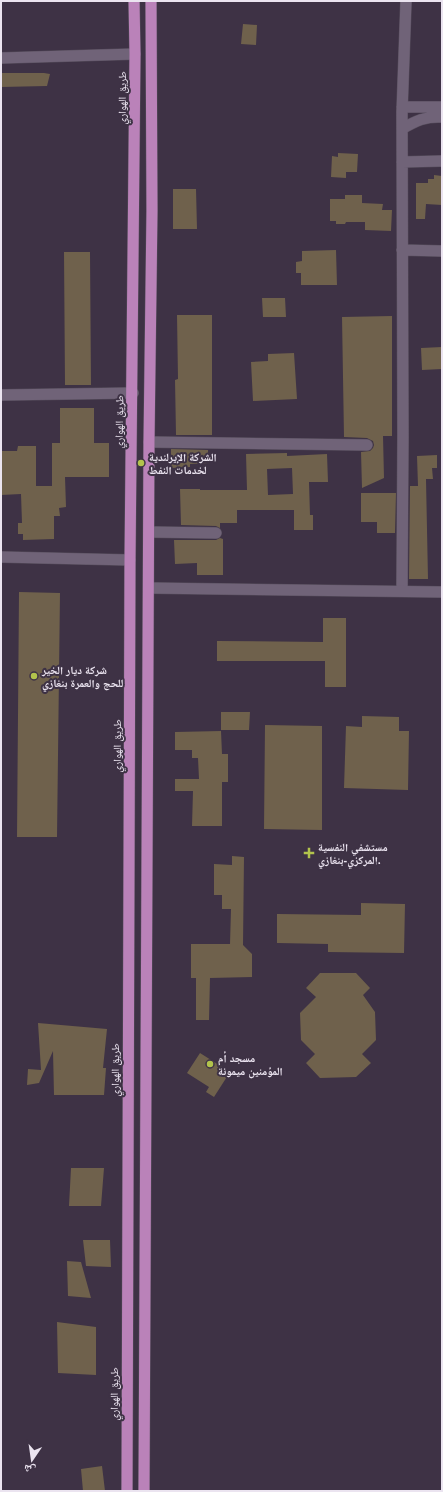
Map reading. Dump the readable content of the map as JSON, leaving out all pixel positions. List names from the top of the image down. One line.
{"streets":{"highway":["طريق الهواري"]},"places":{"other":["الشركة الإيرلندية لخدمات النفط","شركة ديار الخير للحج والعمرة بنغازي","مسجد أم المؤمنين ميمونة"],"health":["مستشفي النفسية المركزي-بنغازي."]},"north":"bottom"}
